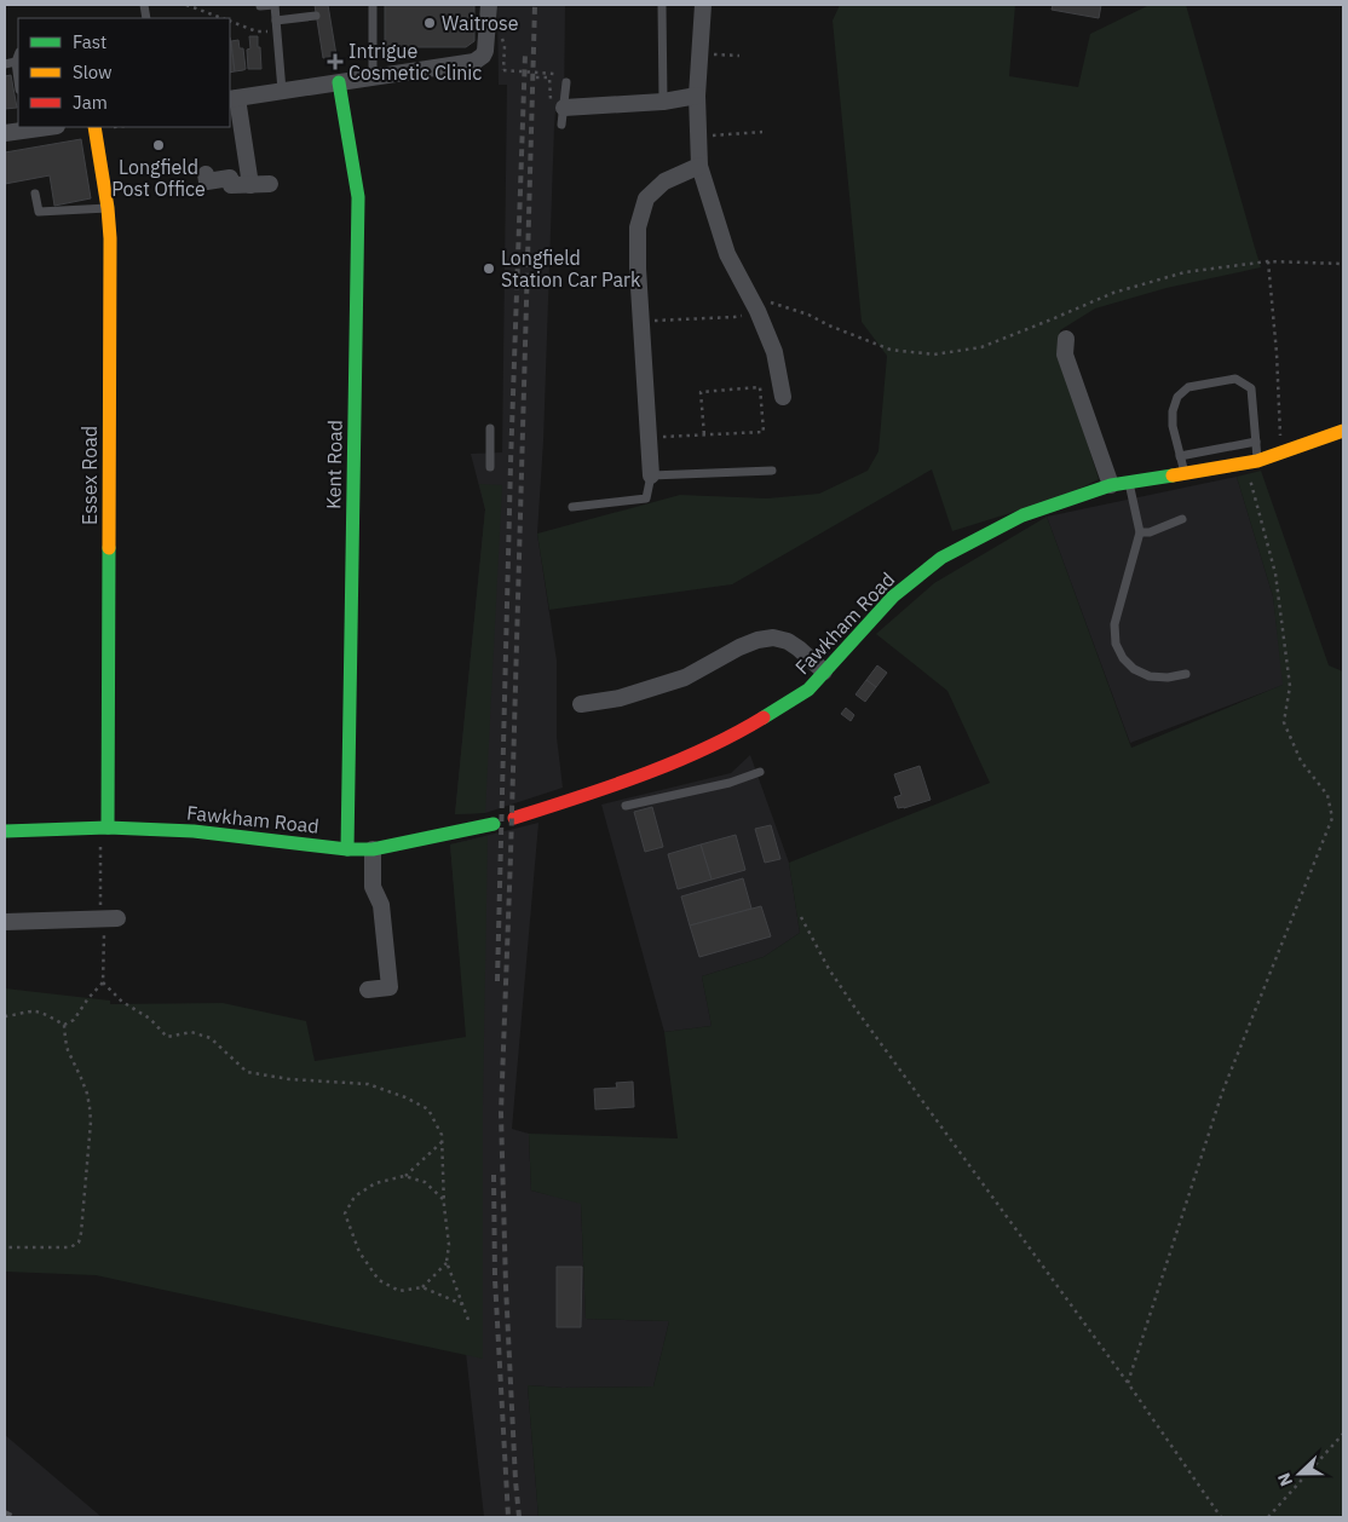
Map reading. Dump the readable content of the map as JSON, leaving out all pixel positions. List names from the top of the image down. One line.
{"streets":{"street":["Kent Road","Essex Road","Fawkham Road"]},"crossings":[["Kent Road","Fawkham Road"],["Essex Road","Fawkham Road"]],"places":{"other":["Waitrose","Longfield Post Office","Longfield Station Car Park"],"health":["Intrigue Cosmetic Clinic"]},"legend":["Fast","Slow","Jam"],"north":"left"}
